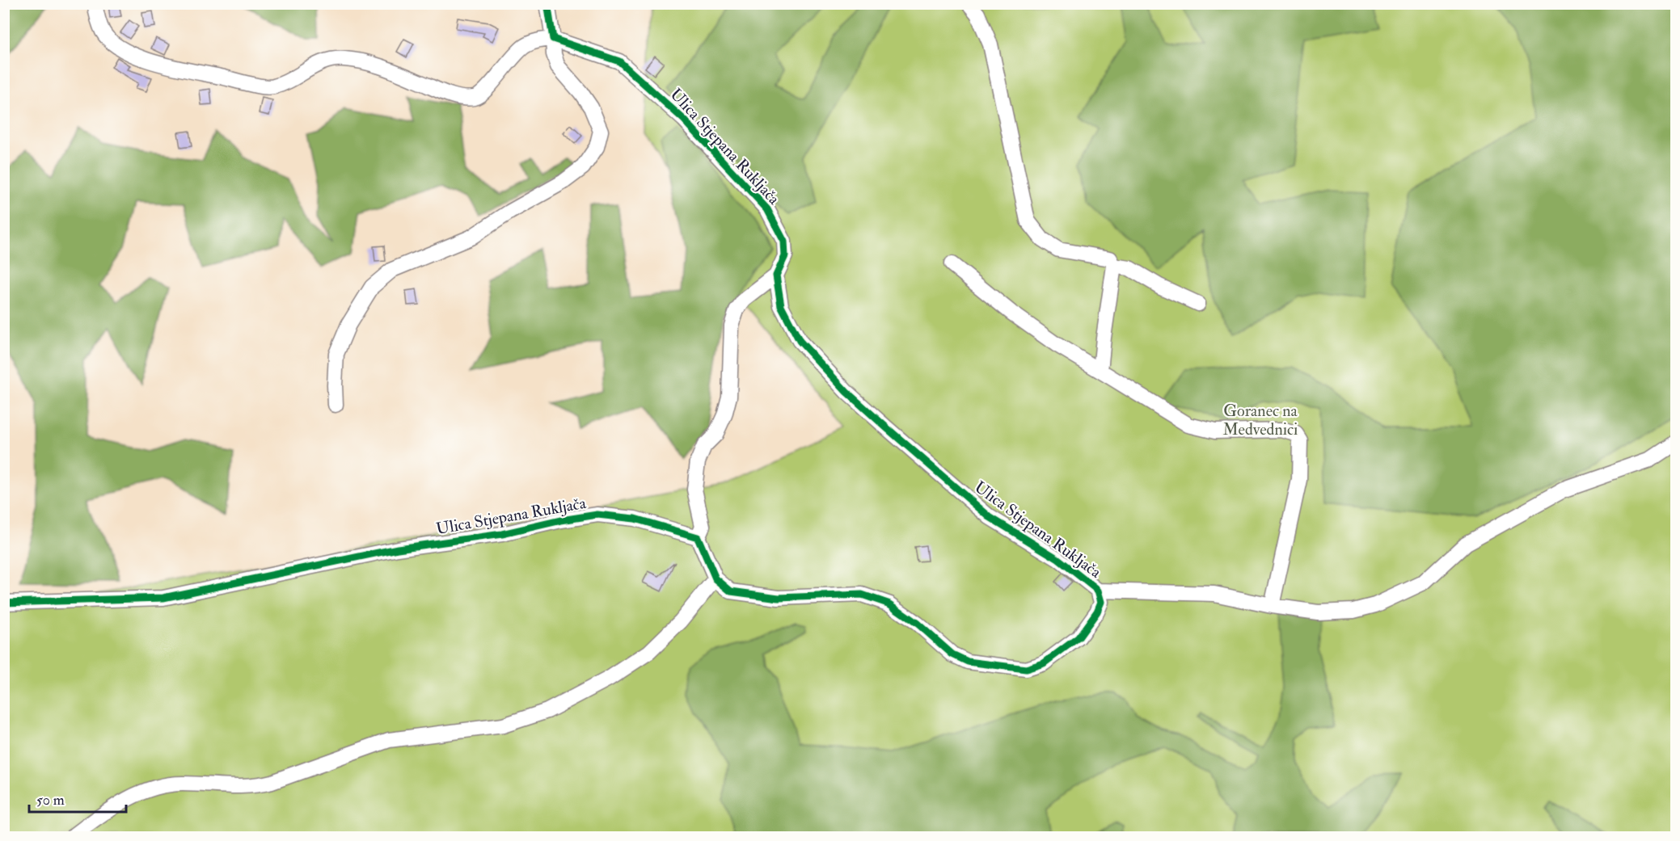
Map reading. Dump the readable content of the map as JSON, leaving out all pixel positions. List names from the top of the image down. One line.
{"streets":{"street":["Ulica Stjepana Rukljača"]},"parks":["Goranec na Medvednici"],"scale_bar":"50 m"}
